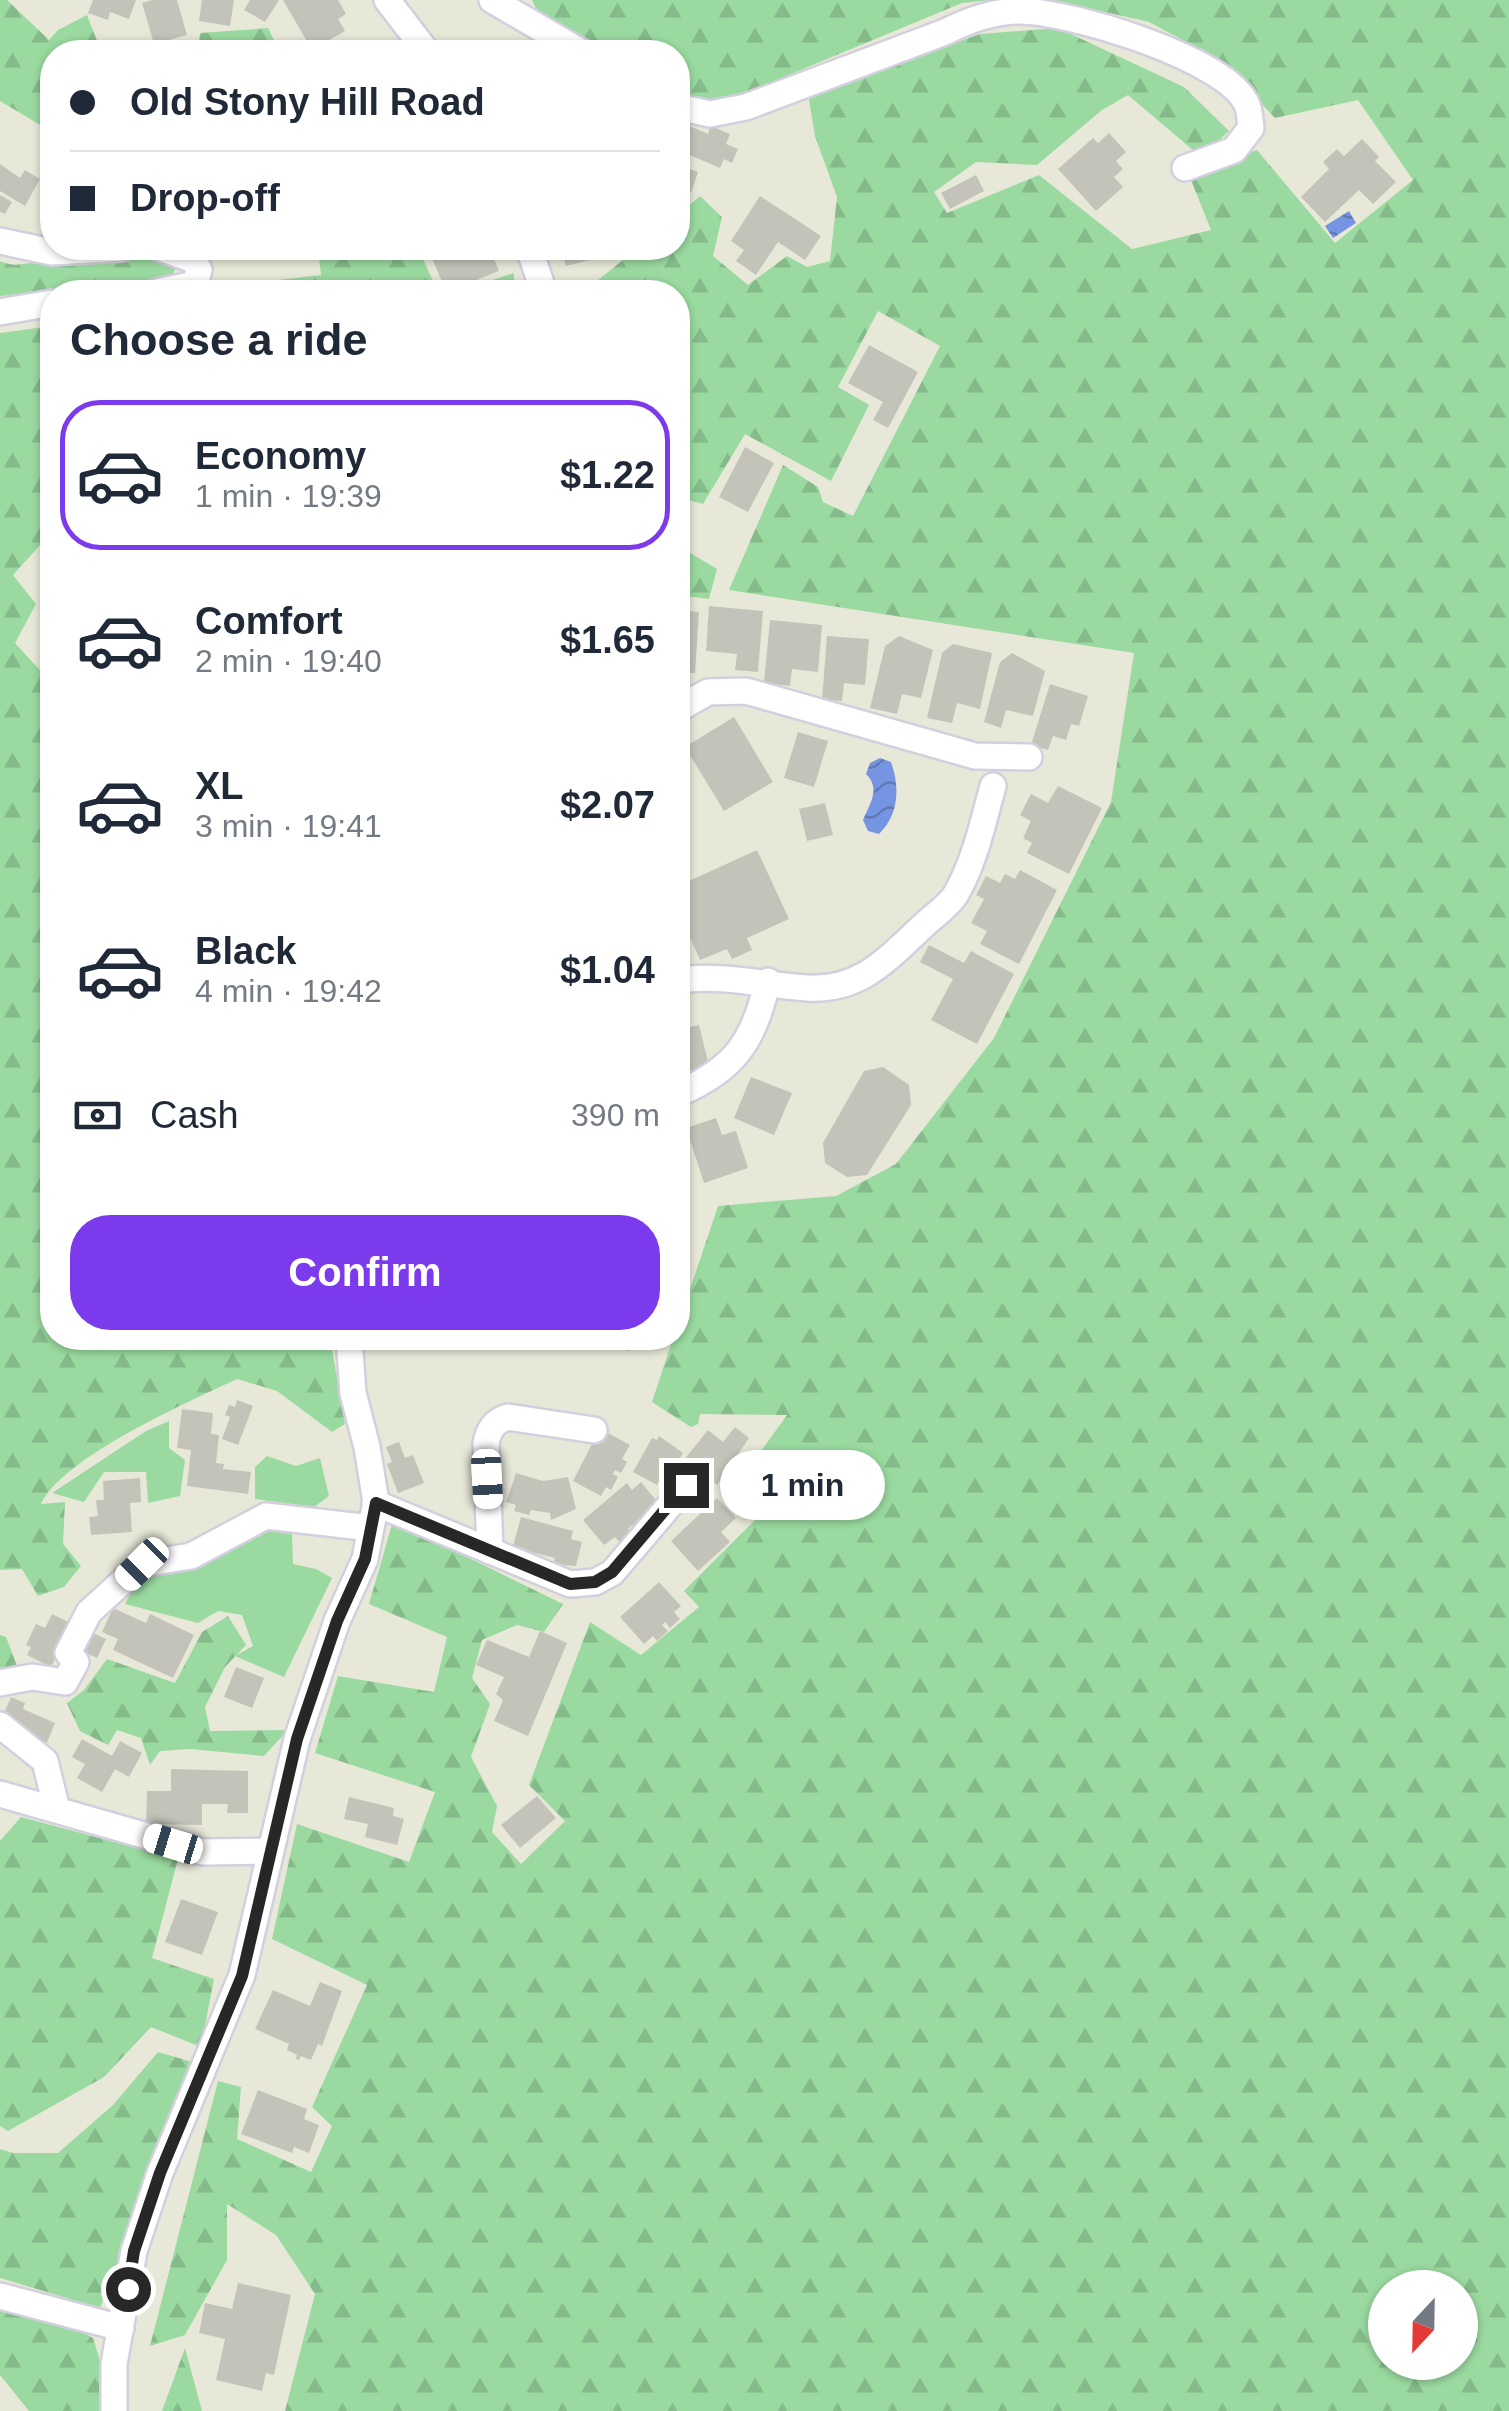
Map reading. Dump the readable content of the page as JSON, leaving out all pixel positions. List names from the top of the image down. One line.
{"north":"bottom","page":{"banner":["Old Stony Hill Road","Drop-off"],"heading":"Choose a ride","list":[{"name":"Economy","note":"1 min · 19:39","value":"$1.22"},{"name":"Comfort","note":"2 min · 19:40","value":"$1.65"},{"name":"XL","note":"3 min · 19:41","value":"$2.07"},{"name":"Black","note":"4 min · 19:42","value":"$1.04"}],"pay":["Cash","390 m"],"buttons":"Confirm","bubble":"1 min"}}
